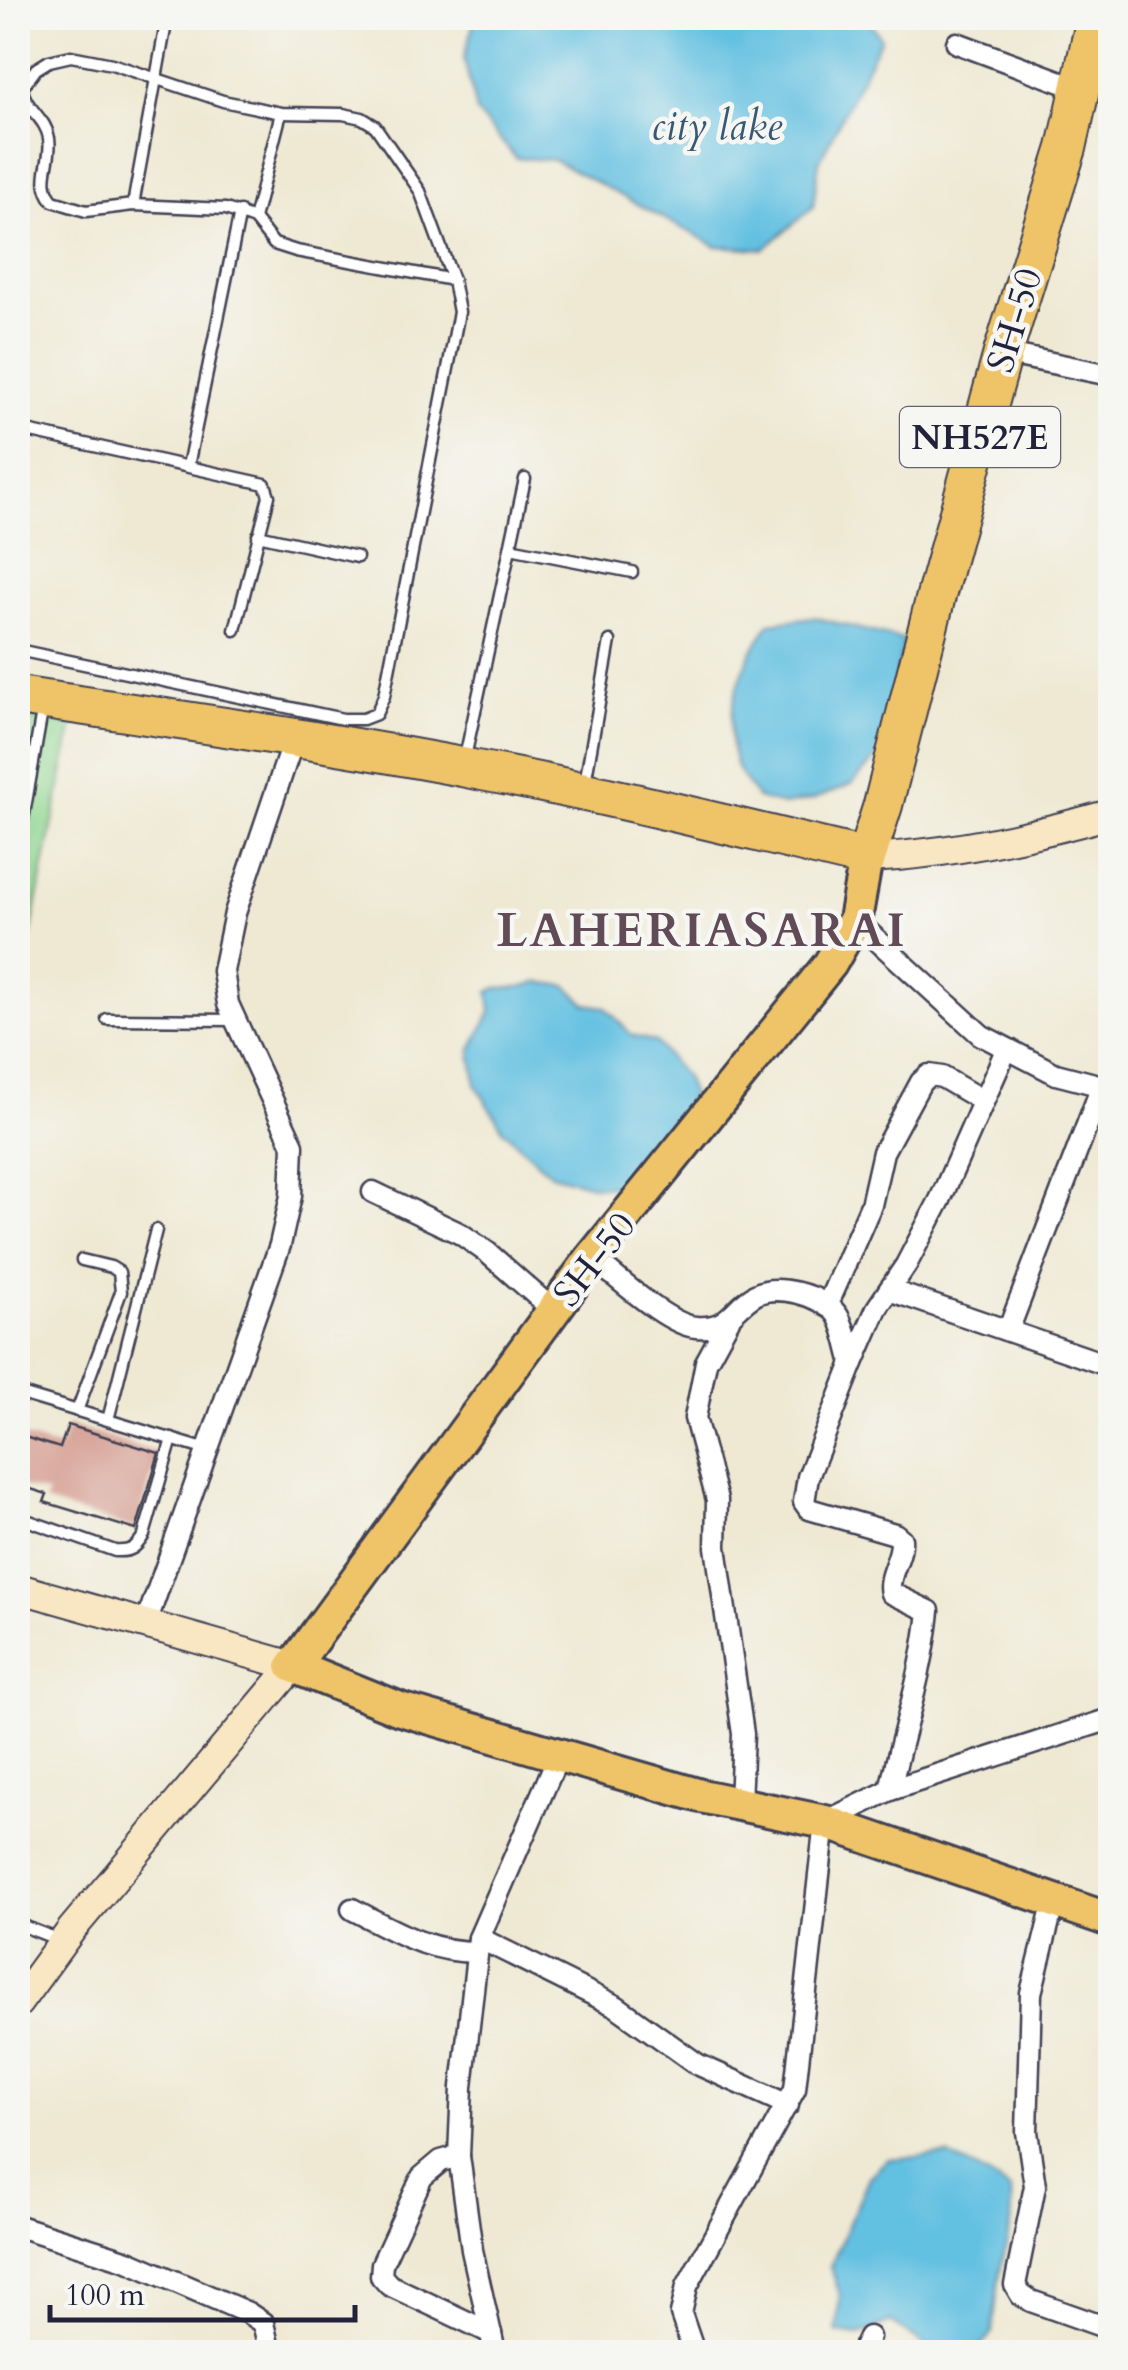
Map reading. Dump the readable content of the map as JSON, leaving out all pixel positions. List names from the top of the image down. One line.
{"streets":{"highway":["SH-50","NH527E"]},"districts":["LAHERIASARAI"],"water":["city lake"],"scale_bar":"100 m"}
